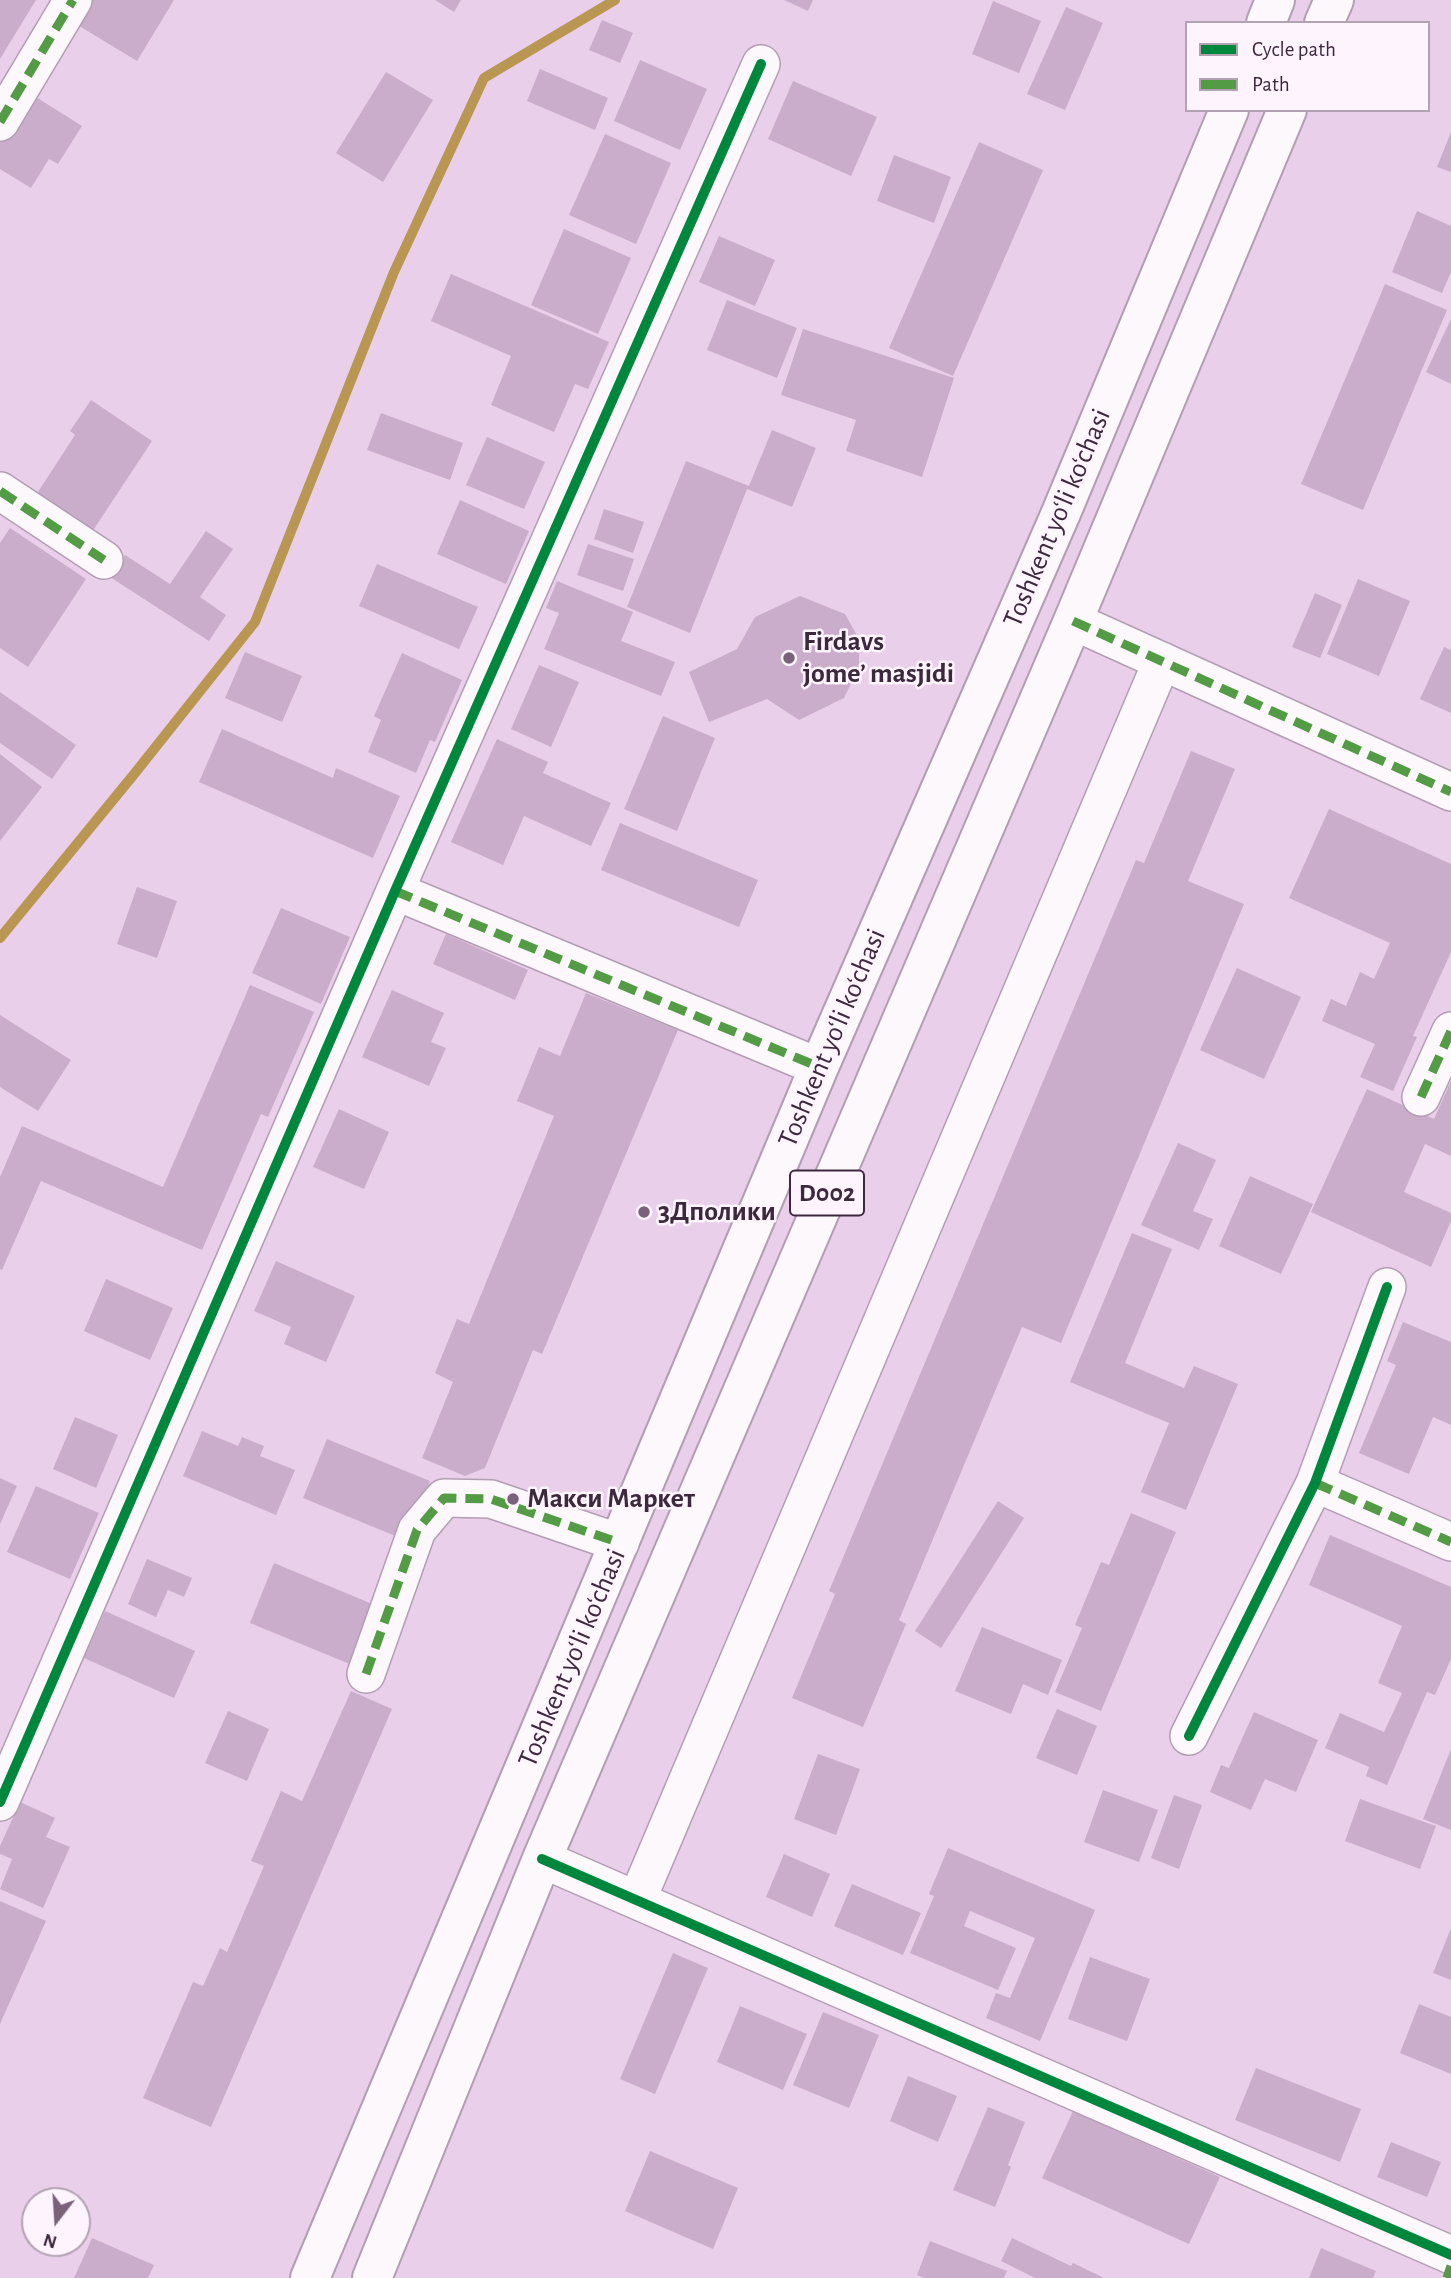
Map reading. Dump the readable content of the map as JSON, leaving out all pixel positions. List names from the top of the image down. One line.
{"streets":{"highway":["Toshkent yo‘li ko‘chasi","D002"]},"places":["Firdavs jome’ masjidi","3Дполики","Макси Маркет"],"legend":["Cycle path","Path"],"north":"bottom"}
